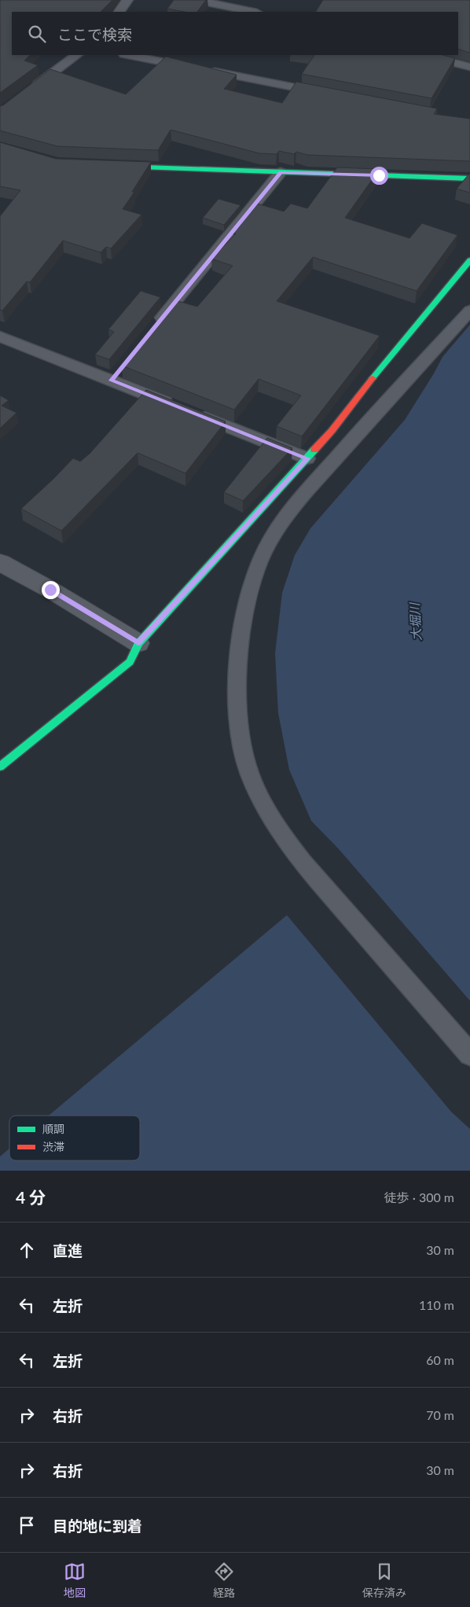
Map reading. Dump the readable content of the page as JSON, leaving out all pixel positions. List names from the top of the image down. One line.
{"water":["大堀川"],"legend":["順調","渋滞"],"page":{"search":"ここで検索","heading":["4 分","徒歩 · 300 m"],"list":[["直進","30 m"],["左折","110 m"],["左折","60 m"],["右折","70 m"],["右折","30 m"],"目的地に到着"],"nav":["地図","経路","保存済み"]}}
